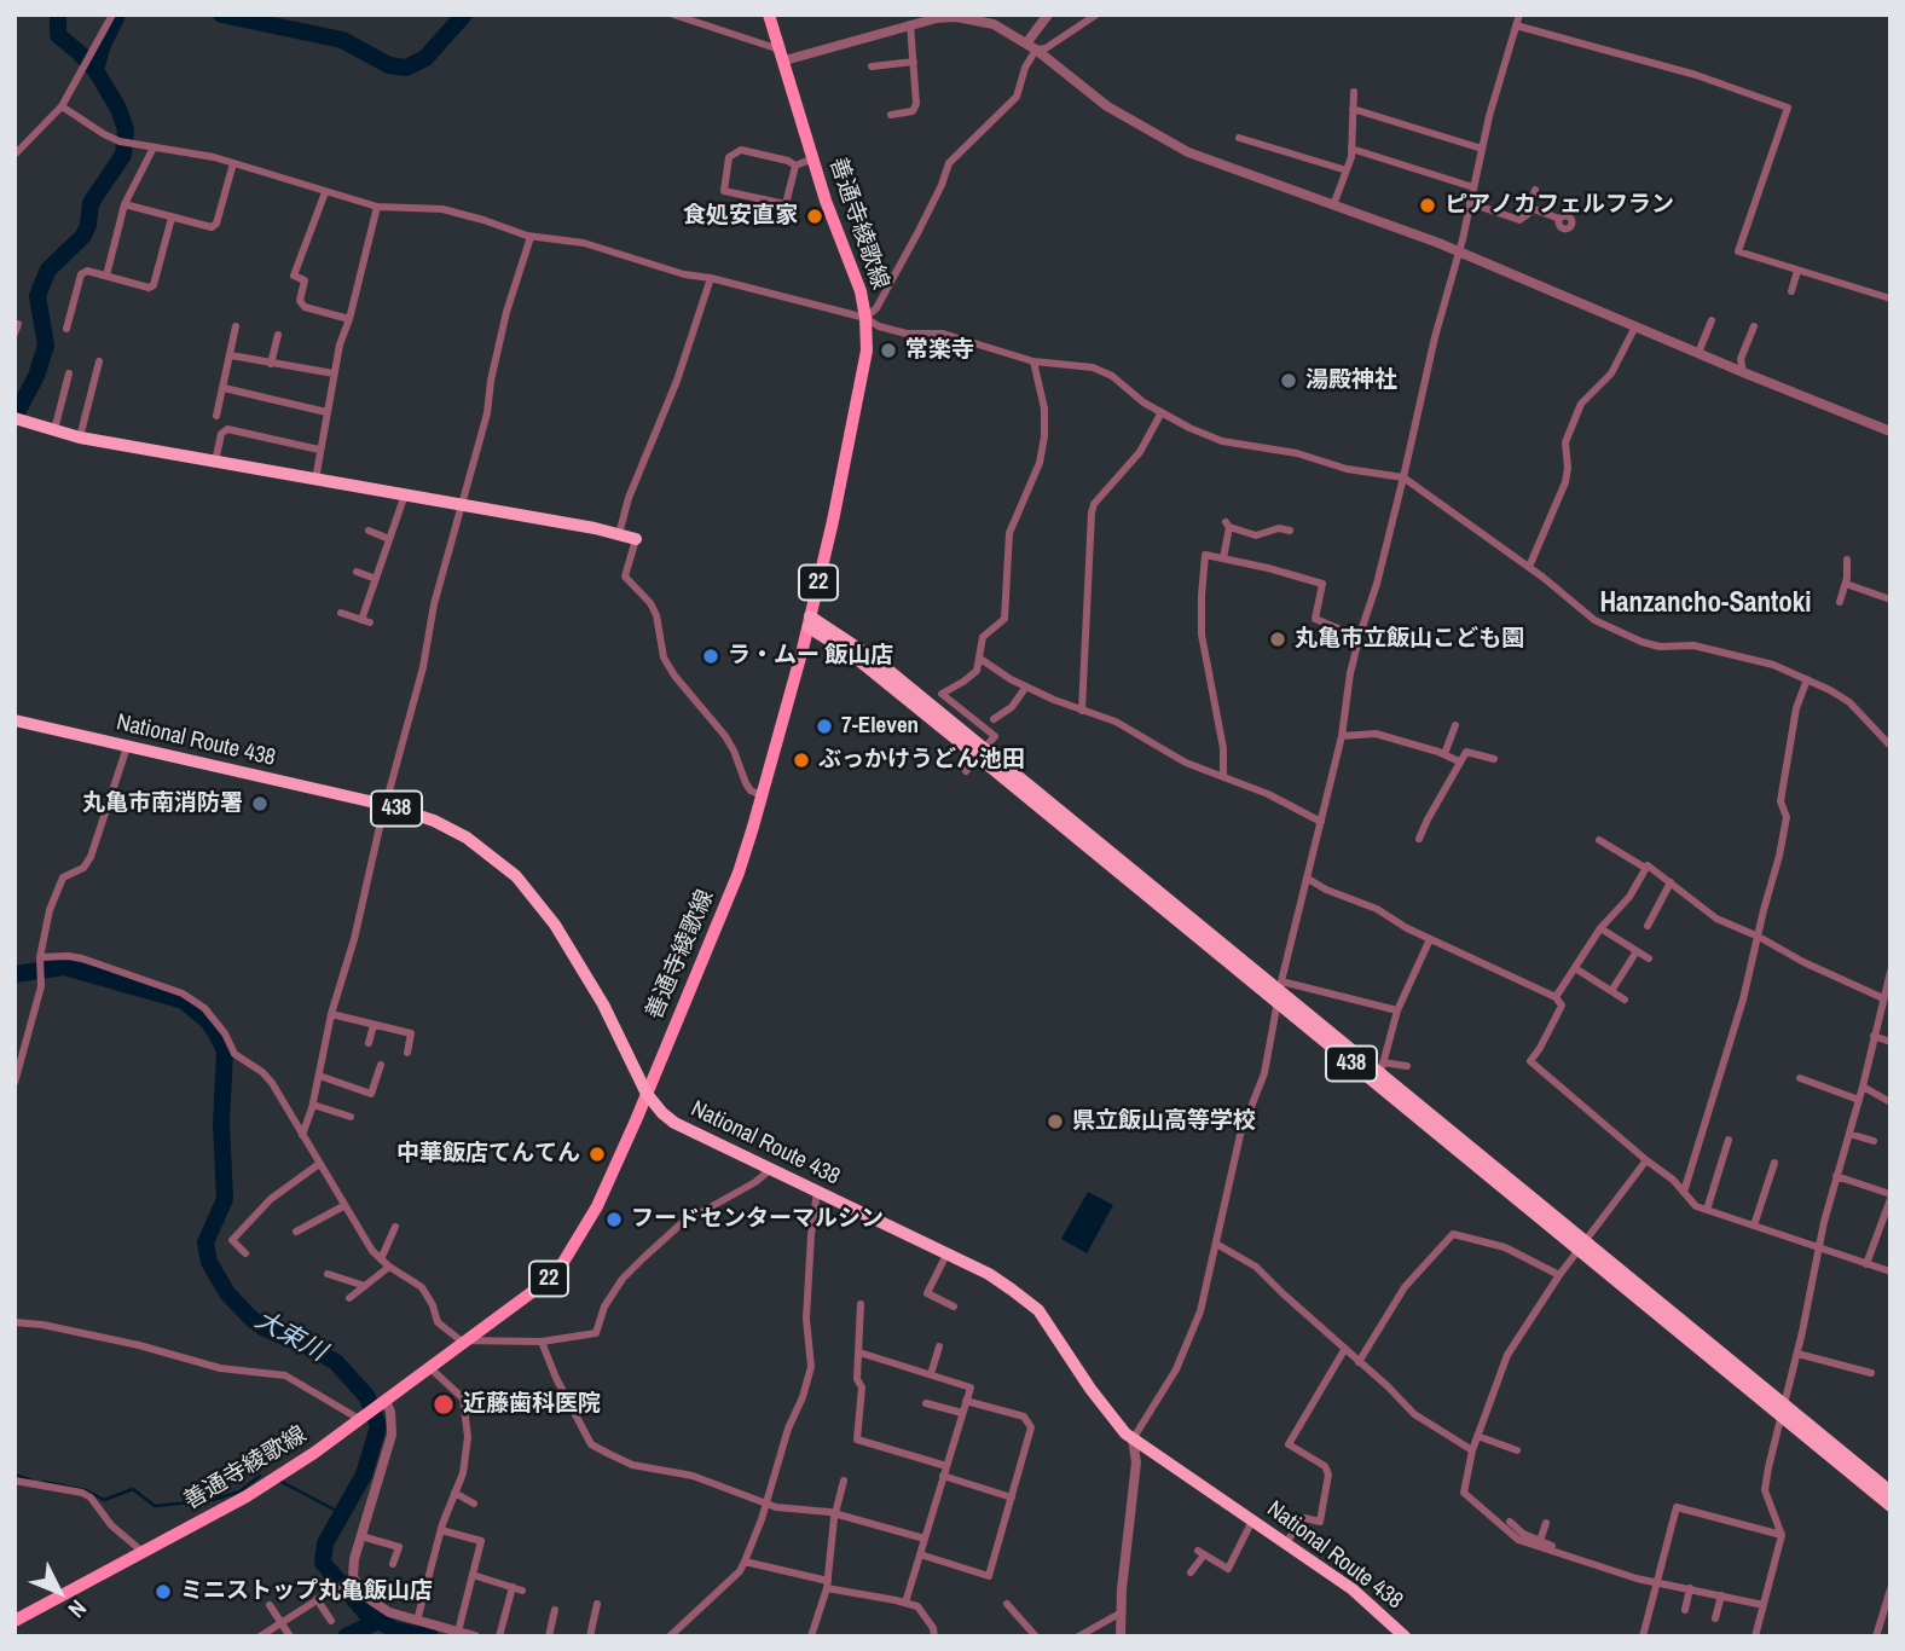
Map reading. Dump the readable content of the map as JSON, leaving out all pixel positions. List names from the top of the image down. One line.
{"streets":{"highway":["National Route 438","438"],"main road":["善通寺綾歌線","22"]},"crossings":[["善通寺綾歌線","National Route 438"],["善通寺綾歌線","438"]],"districts":["Hanzancho-Santoki"],"water":["大束川"],"places":["ピアノカフェルフラン","食処安直家","常楽寺","湯殿神社","丸亀市立飯山こども園","ラ・ムー 飯山店","7-Eleven","ぶっかけうどん池田","丸亀市南消防署","県立飯山高等学校","中華飯店てんてん","フードセンターマルシン","近藤歯科医院","ミニストップ丸亀飯山店"],"north":"bottom right"}
